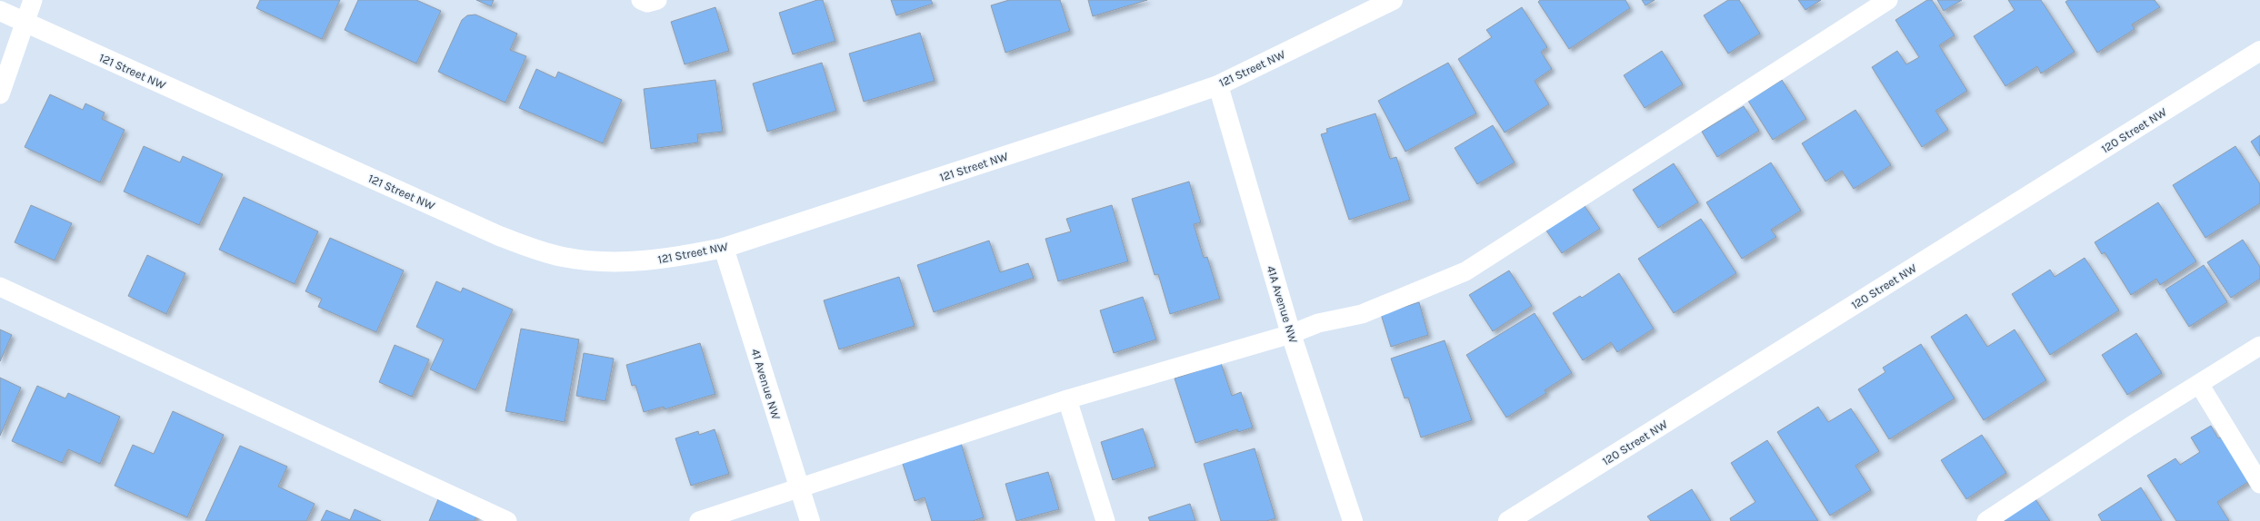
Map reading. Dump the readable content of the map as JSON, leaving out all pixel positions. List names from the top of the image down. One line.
{"streets":{"street":["121 Street NW","120 Street NW","41A Avenue NW","41 Avenue NW"]},"crossings":[["121 Street NW","41A Avenue NW"],["121 Street NW","41 Avenue NW"]]}
